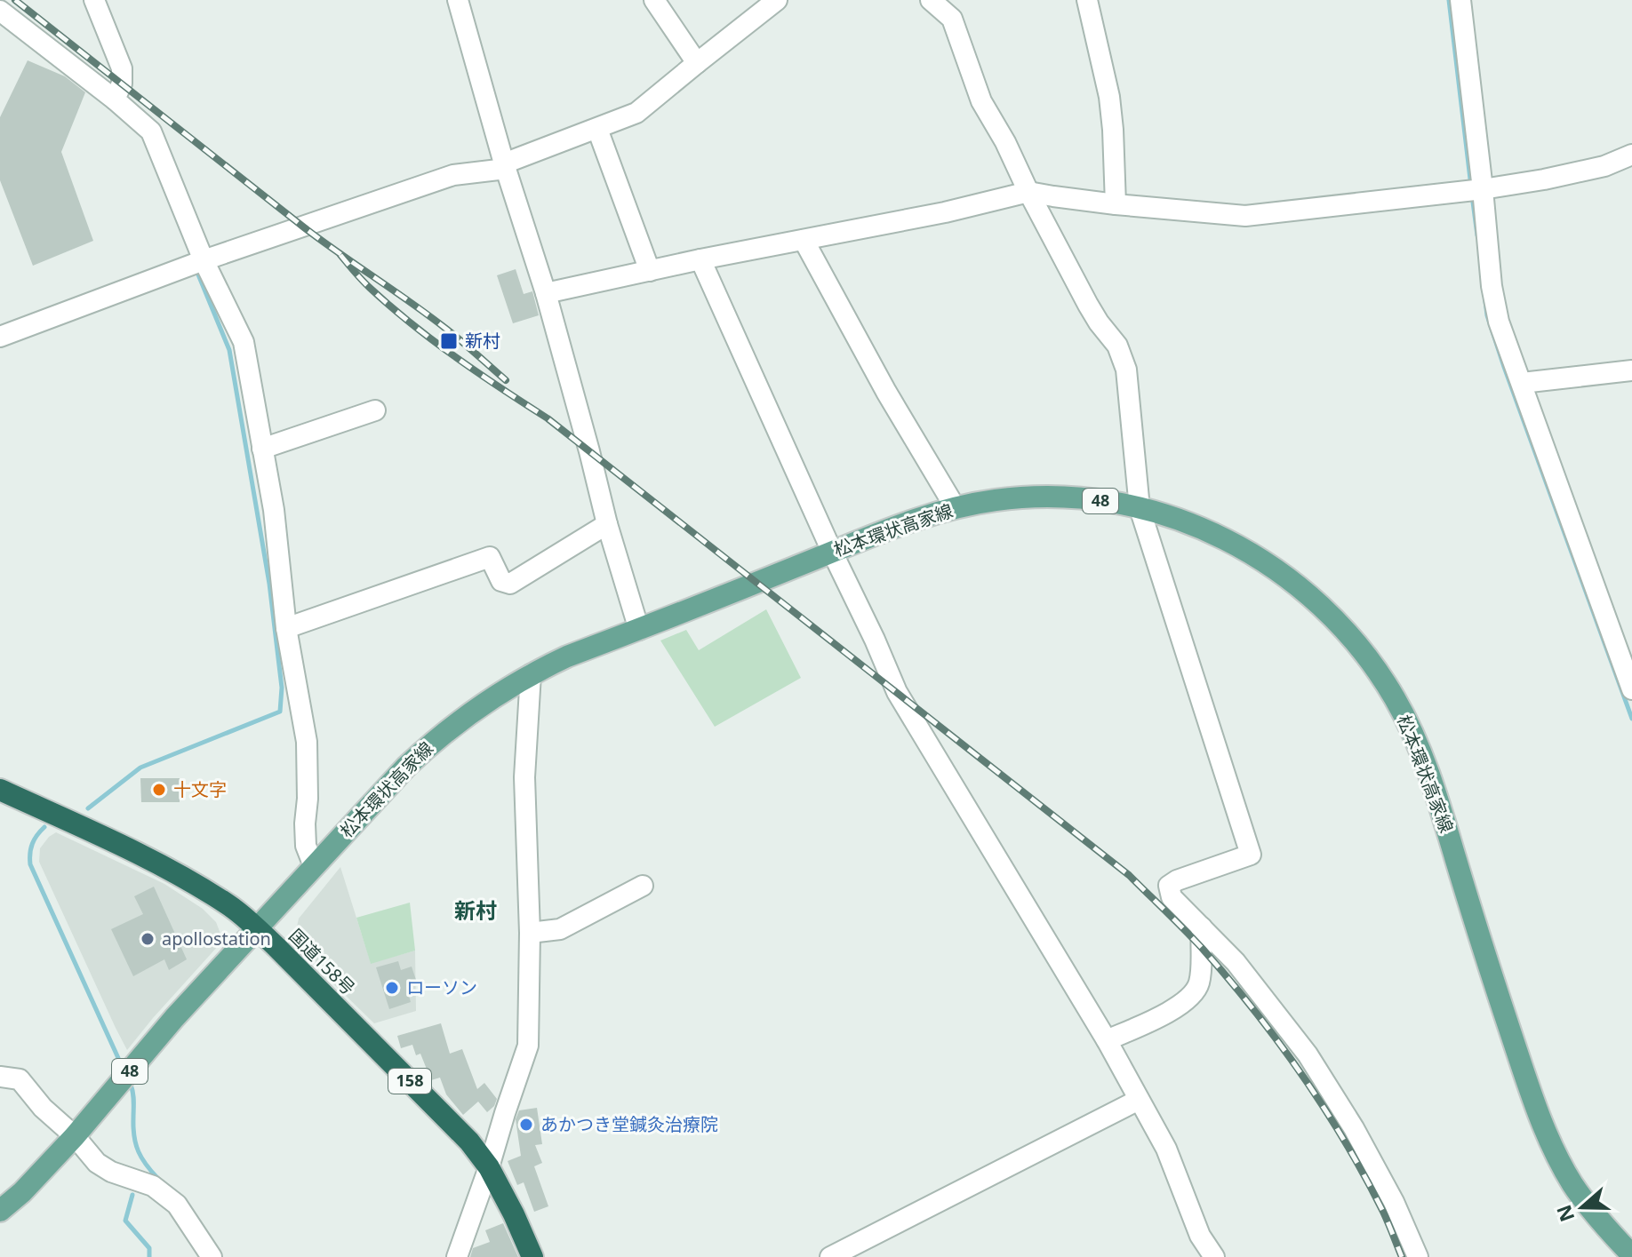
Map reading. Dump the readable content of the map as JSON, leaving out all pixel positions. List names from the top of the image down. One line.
{"streets":{"highway":["国道158号","158"],"main road":["48","松本環状高家線"]},"crossings":[["松本環状高家線","国道158号"]],"districts":["新村"],"places":{"transit":["新村"],"other":["十文字","apollostation","ローソン","あかつき堂鍼灸治療院"]},"north":"left"}
